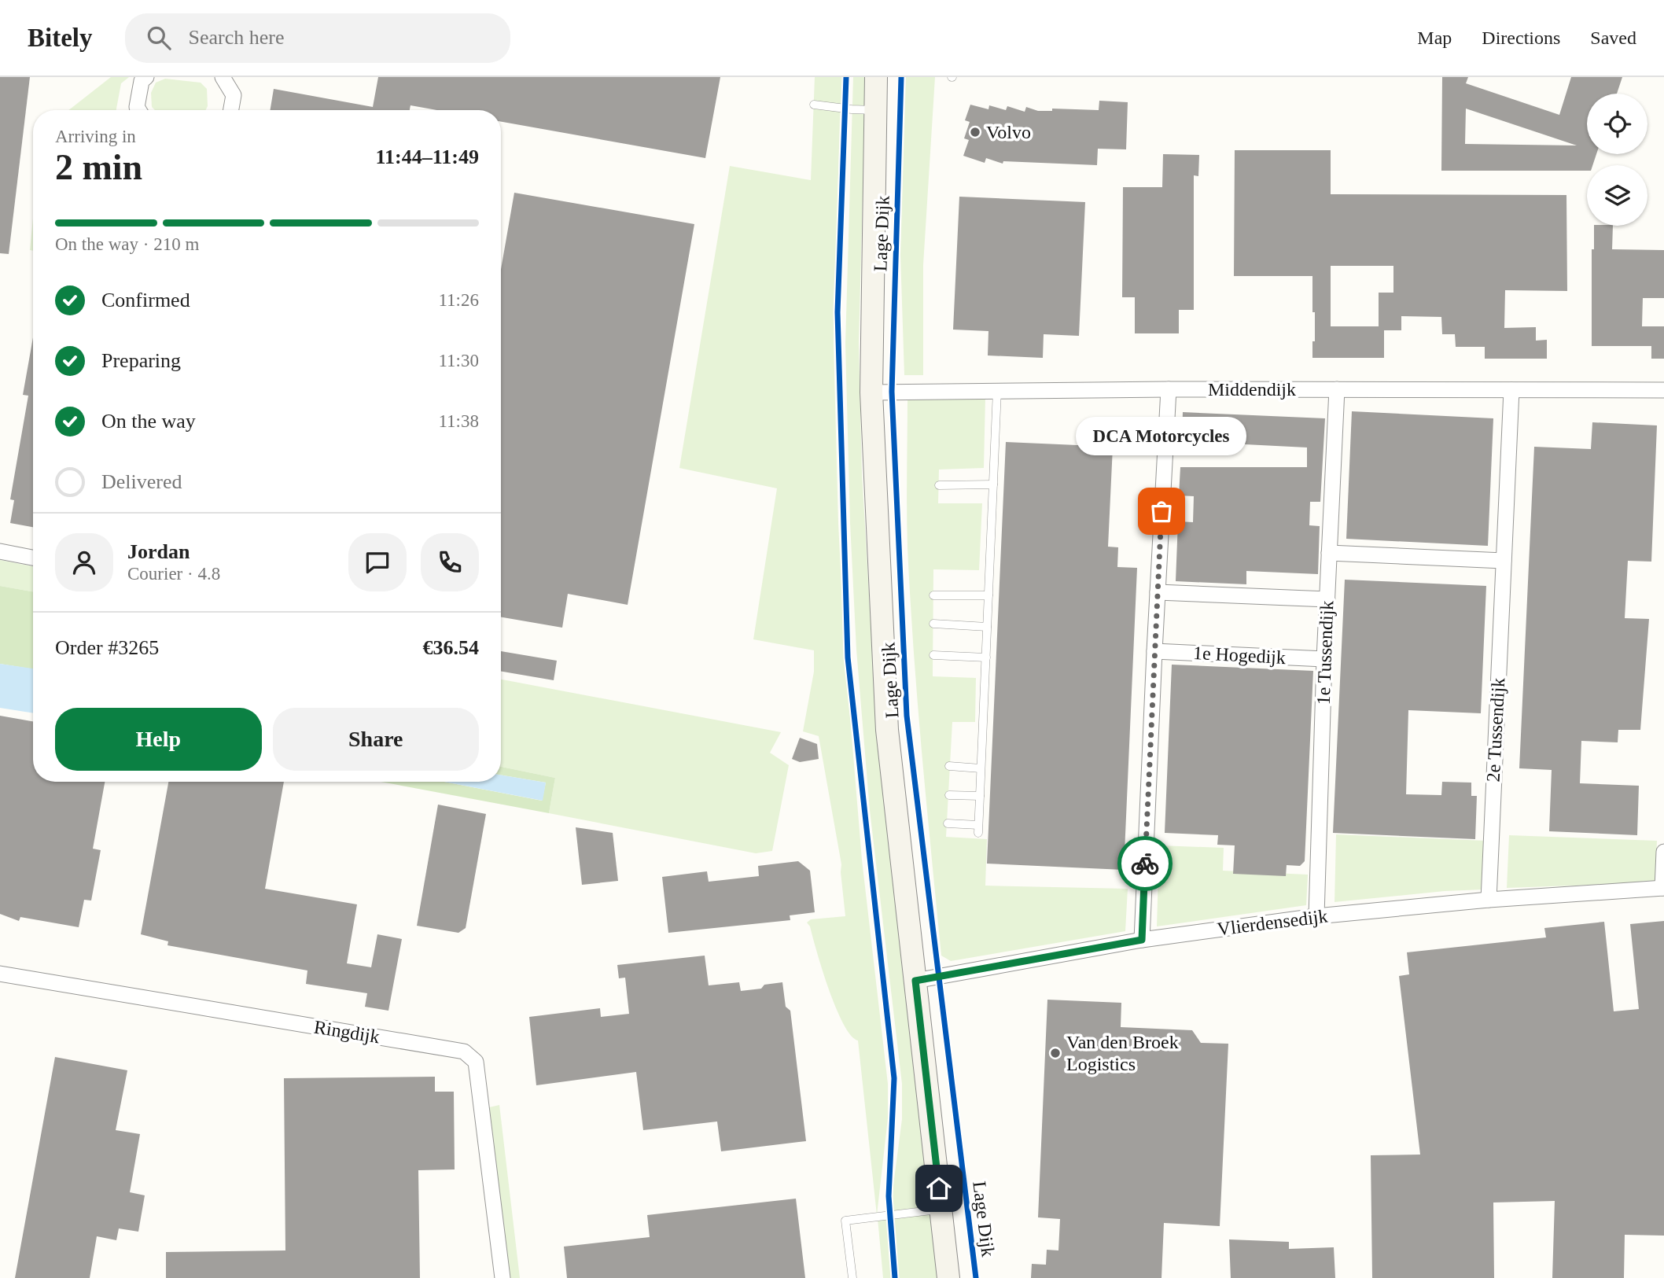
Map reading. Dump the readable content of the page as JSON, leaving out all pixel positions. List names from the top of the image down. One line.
{"streets":{"main road":["Lage Dijk"],"street":["Middendijk","1e Tussendijk","1e Hogedijk","2e Tussendijk","Vlierdensedijk","Ringdijk"]},"crossings":[["Lage Dijk","Middendijk"],["Lage Dijk","Vlierdensedijk"],["Middendijk","1e Tussendijk"],["Middendijk","2e Tussendijk"],["1e Tussendijk","1e Hogedijk"],["1e Tussendijk","Vlierdensedijk"],["2e Tussendijk","Vlierdensedijk"]],"places":["Volvo","DCA Motorcycles","Van den Broek Logistics"],"page":{"header":"Bitely","search":"Search here","nav":["Map","Directions","Saved"],"heading":["2 min","Arriving in","11:44–11:49"],"panel":["Jordan","Courier · 4.8","Order #3265","€36.54"],"bar":"On the way · 210 m","list":[["Confirmed","11:26"],["Preparing","11:30"],["On the way","11:38"],"Delivered"],"bubble":"DCA Motorcycles","buttons":["Help","Share"]}}
